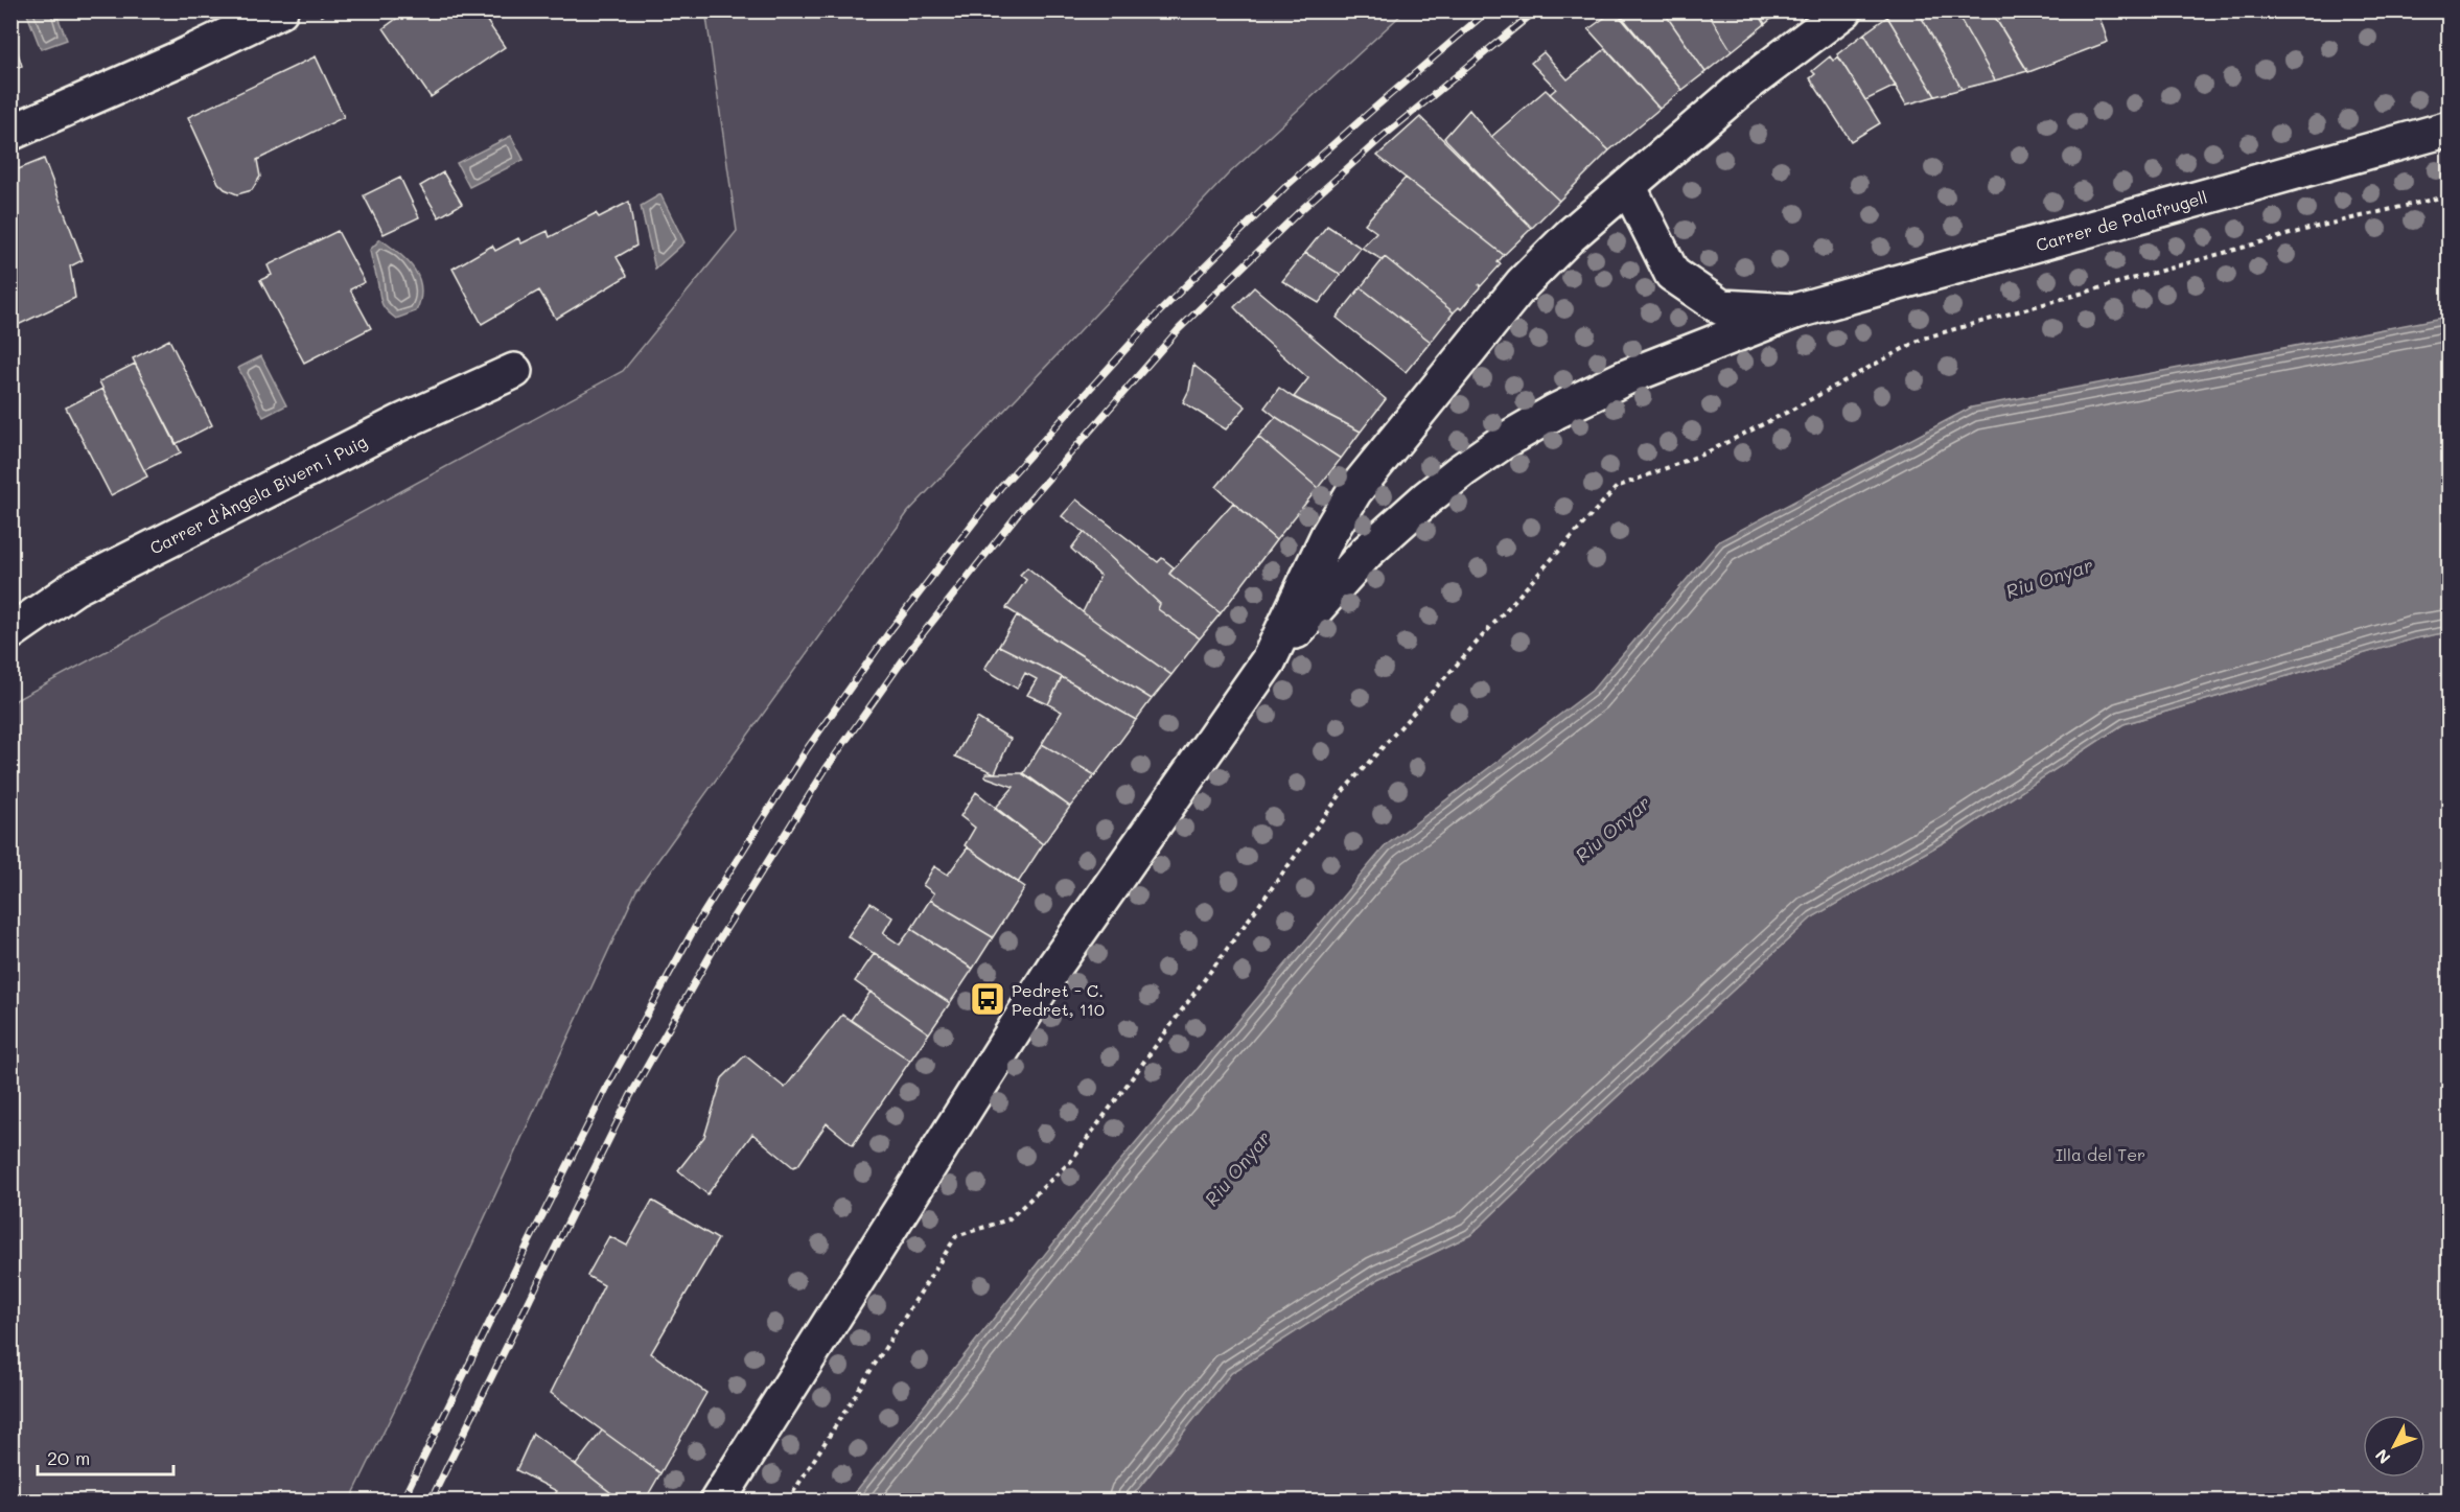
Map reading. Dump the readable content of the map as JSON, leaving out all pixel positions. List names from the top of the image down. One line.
{"streets":{"street":["Carrer de Palafrugell","Carrer d'Àngela Bivern i Puig"]},"water":["Riu Onyar"],"parks":["Illa del Ter"],"places":{"bus stop":["Pedret - C. Pedret, 110"]},"scale_bar":"20 m","north":"bottom left"}
